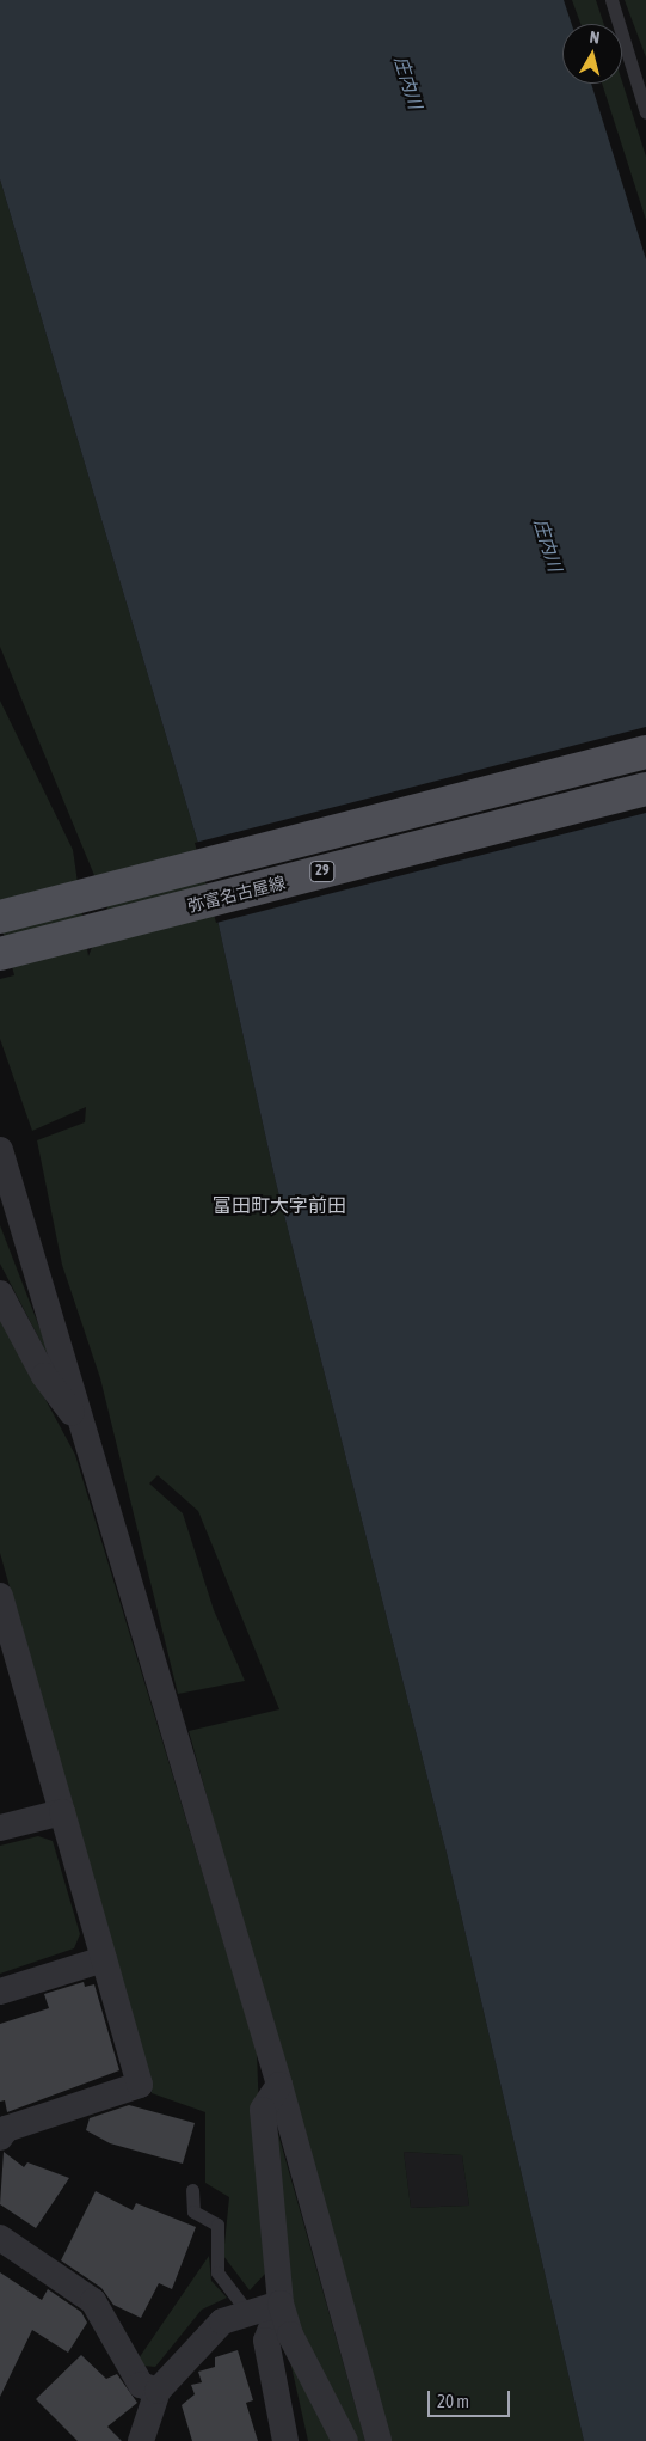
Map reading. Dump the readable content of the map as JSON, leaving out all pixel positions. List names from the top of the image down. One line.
{"streets":{"main road":["29","弥富名古屋線"]},"districts":["富田町大字前田"],"water":["庄内川"],"scale_bar":"20 m","north":"top"}
